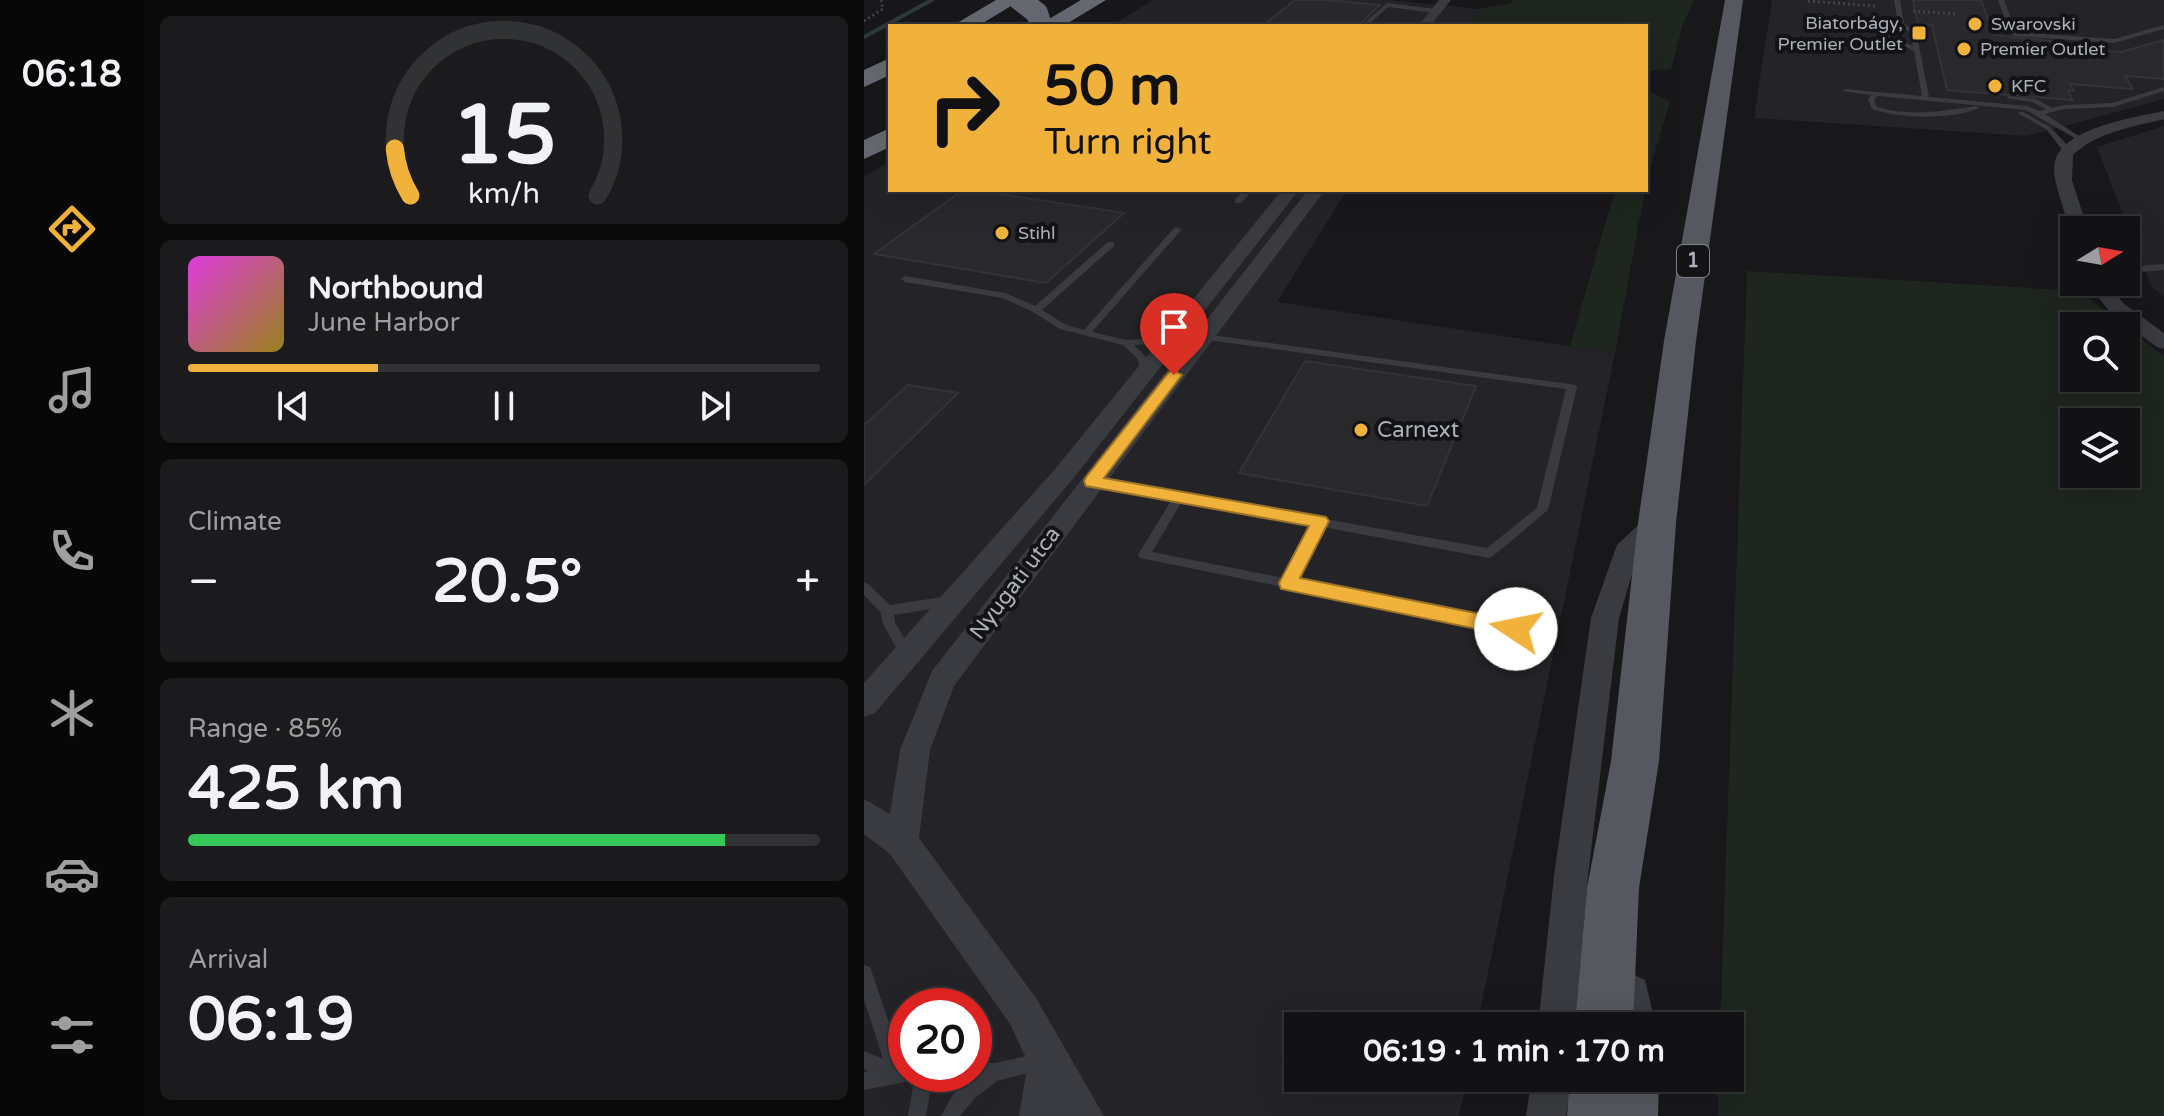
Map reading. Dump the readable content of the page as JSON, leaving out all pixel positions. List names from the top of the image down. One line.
{"streets":{"main road":["1"],"street":["Nyugati utca"]},"places":{"other":["Swarovski","Premier Outlet","KFC","Stihl","Carnext"],"transit":["Biatorbágy, Premier Outlet"]},"north":"right","page":{"tabs":"06:18","turn":["50 m","Turn right"],"song":["Northbound","June Harbor"],"tile":["Climate",["Range · 85%","425 km"],["Arrival","06:19"]],"heat":["−","20.5°","+"],"limit":"20","trip":"06:19 · 1 min · 170 m","gauge":["15","km/h"]}}
